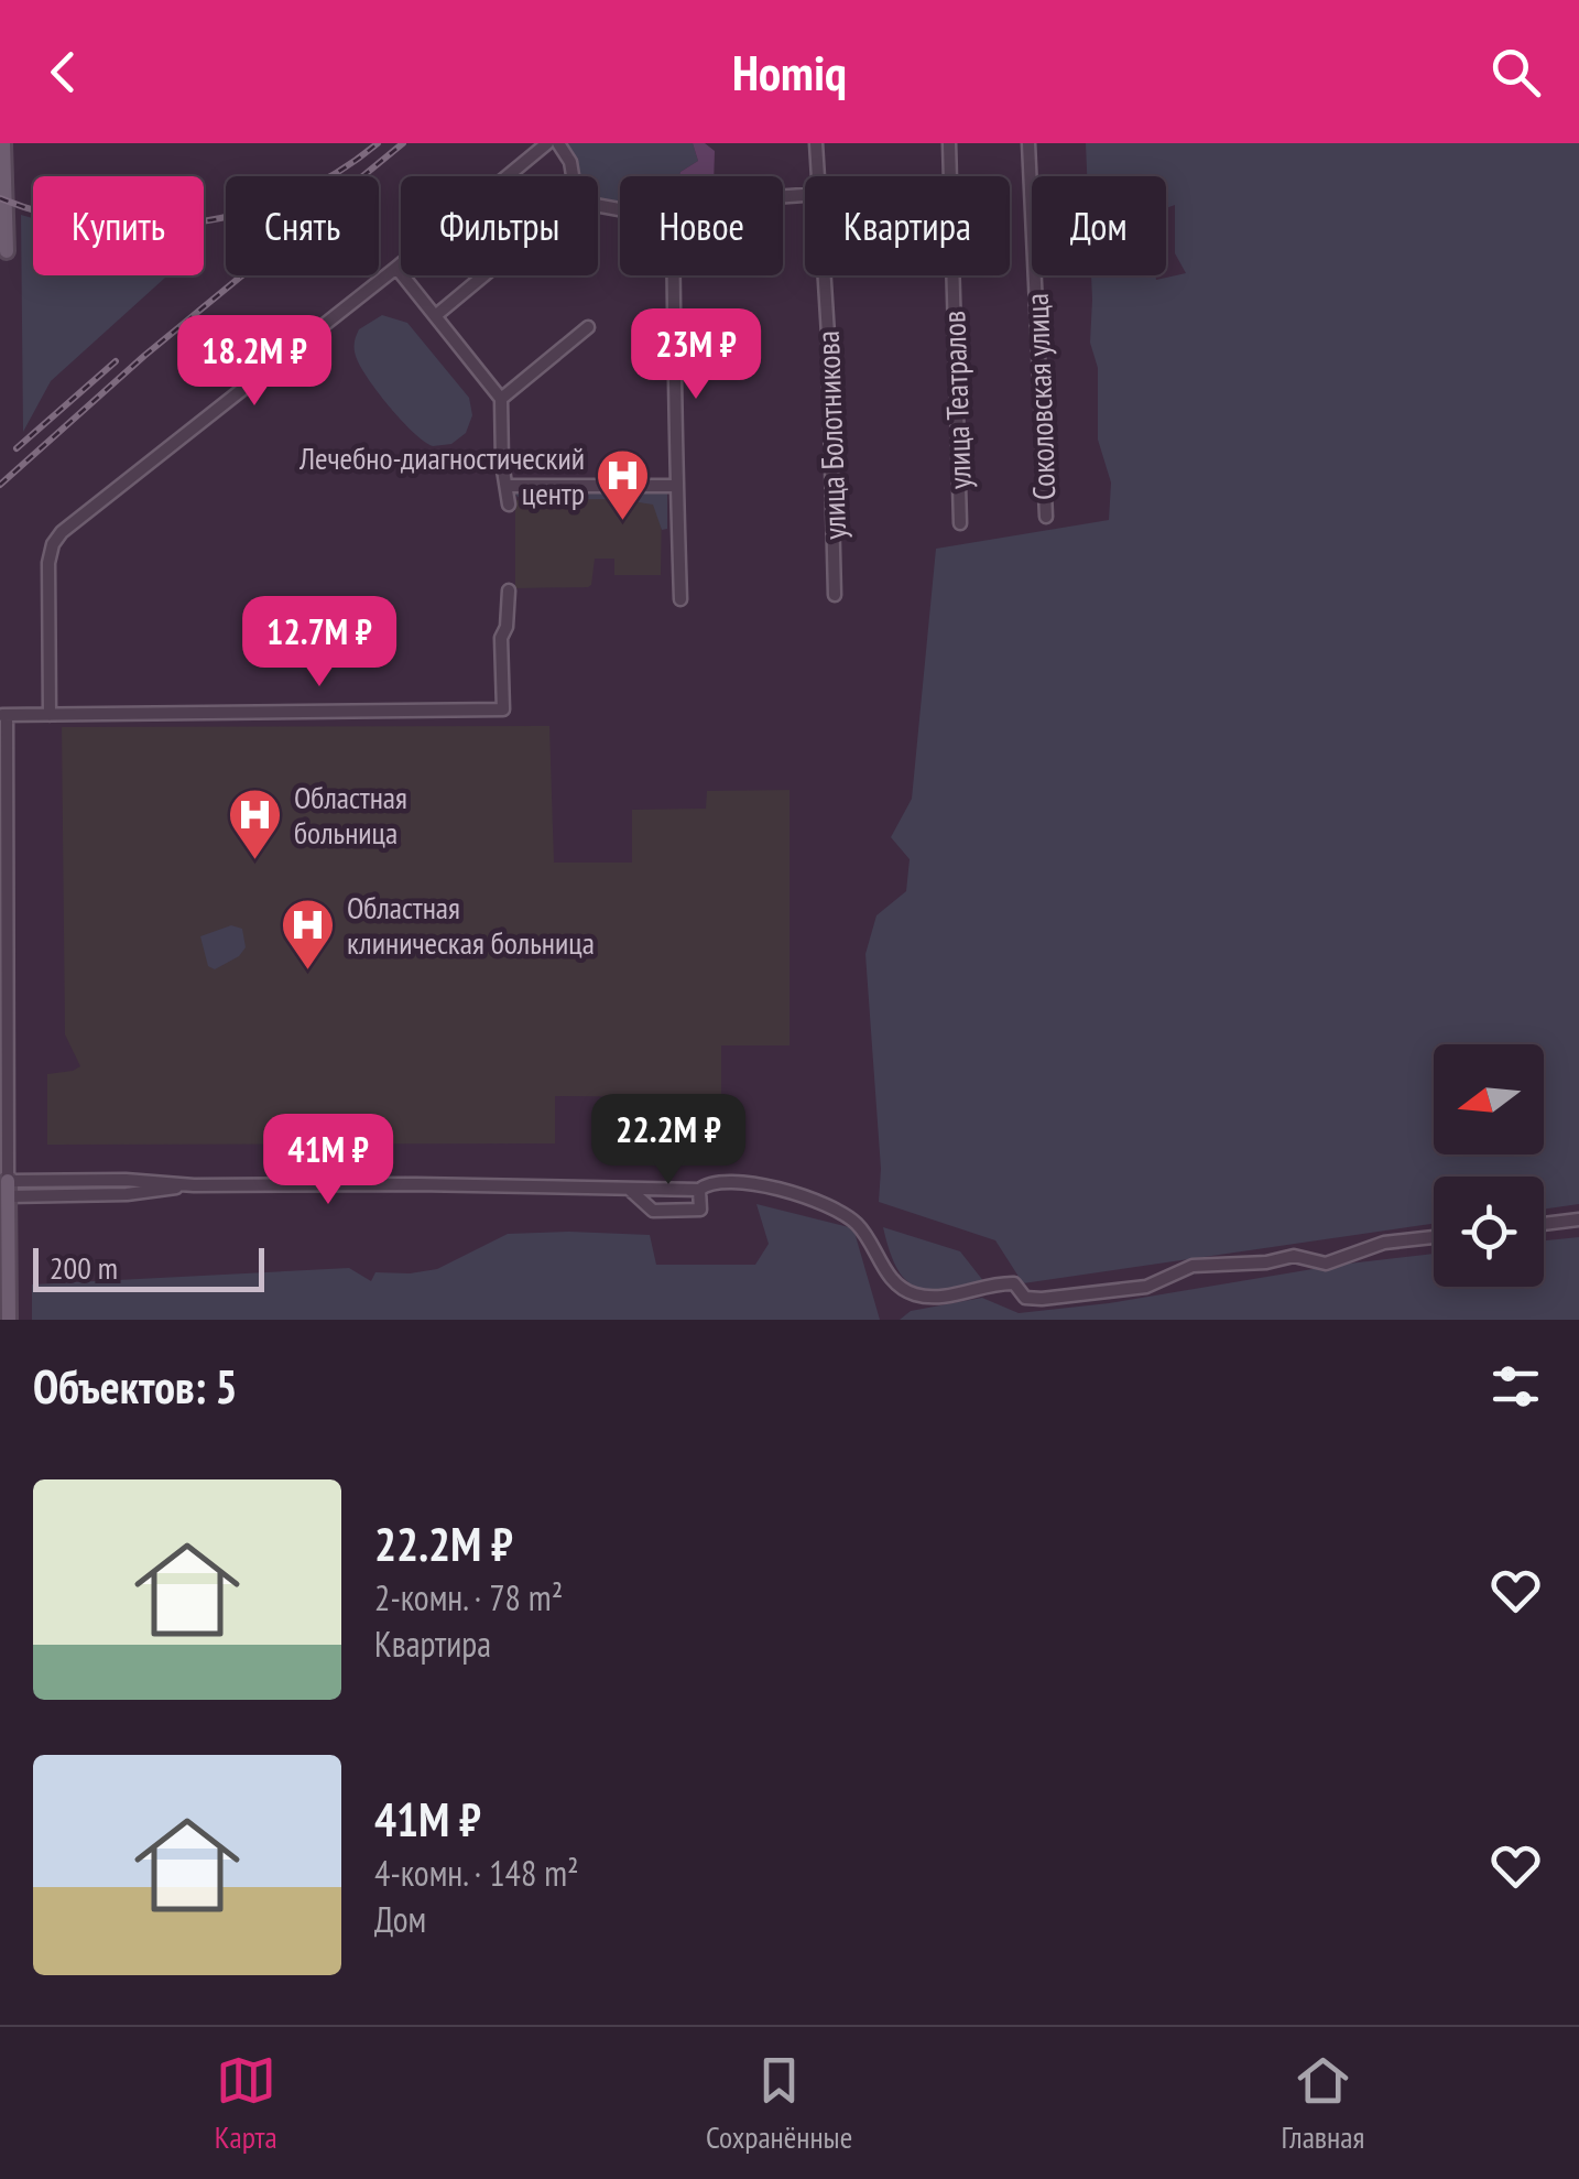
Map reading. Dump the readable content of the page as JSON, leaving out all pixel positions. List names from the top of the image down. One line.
{"streets":{"street":["Соколовская улица","улица Театралов","улица Болотникова"]},"places":{"hospital":["Лечебно-диагностический центр","Областная больница","Областная клиническая больница"]},"scale_bar":"200 m","north":"left","page":{"header":"Homiq","chip":["Купить","Снять","Фильтры","Новое","Квартира","Дом"],"price":["23M ₽","18.2M ₽","12.7M ₽","22.2M ₽","41M ₽"],"scale":"200 m","heading":"Объектов: 5","list":[{"name":"22.2M ₽","note":"2-комн. · 78 m² · Квартира"},{"name":"41M ₽","note":"4-комн. · 148 m² · Дом"}],"tabs":["Карта","Сохранённые","Главная"]}}
